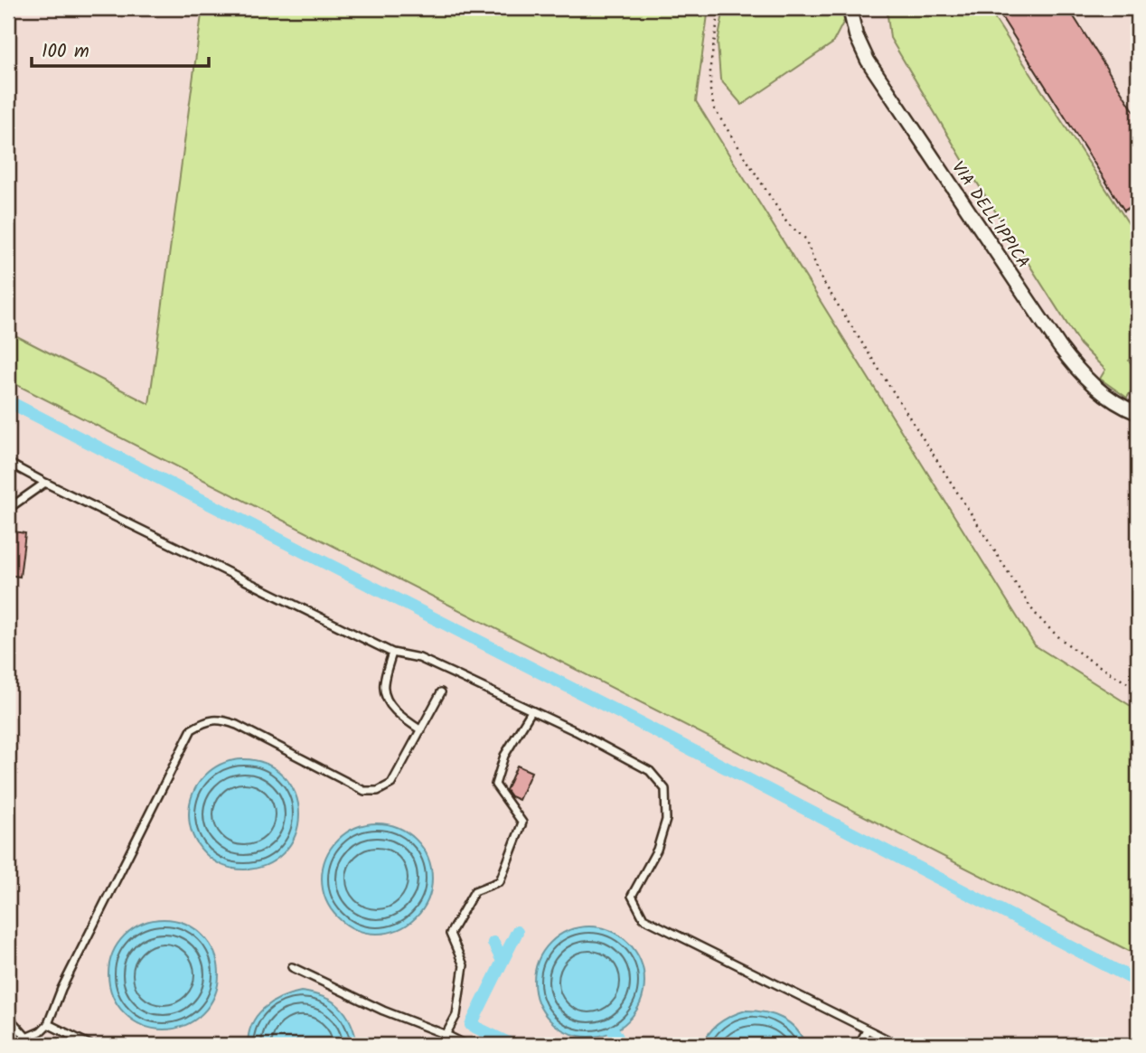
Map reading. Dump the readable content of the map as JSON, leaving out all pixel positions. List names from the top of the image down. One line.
{"streets":{"street":["VIA DELL'IPPICA"]},"scale_bar":"100 m"}
